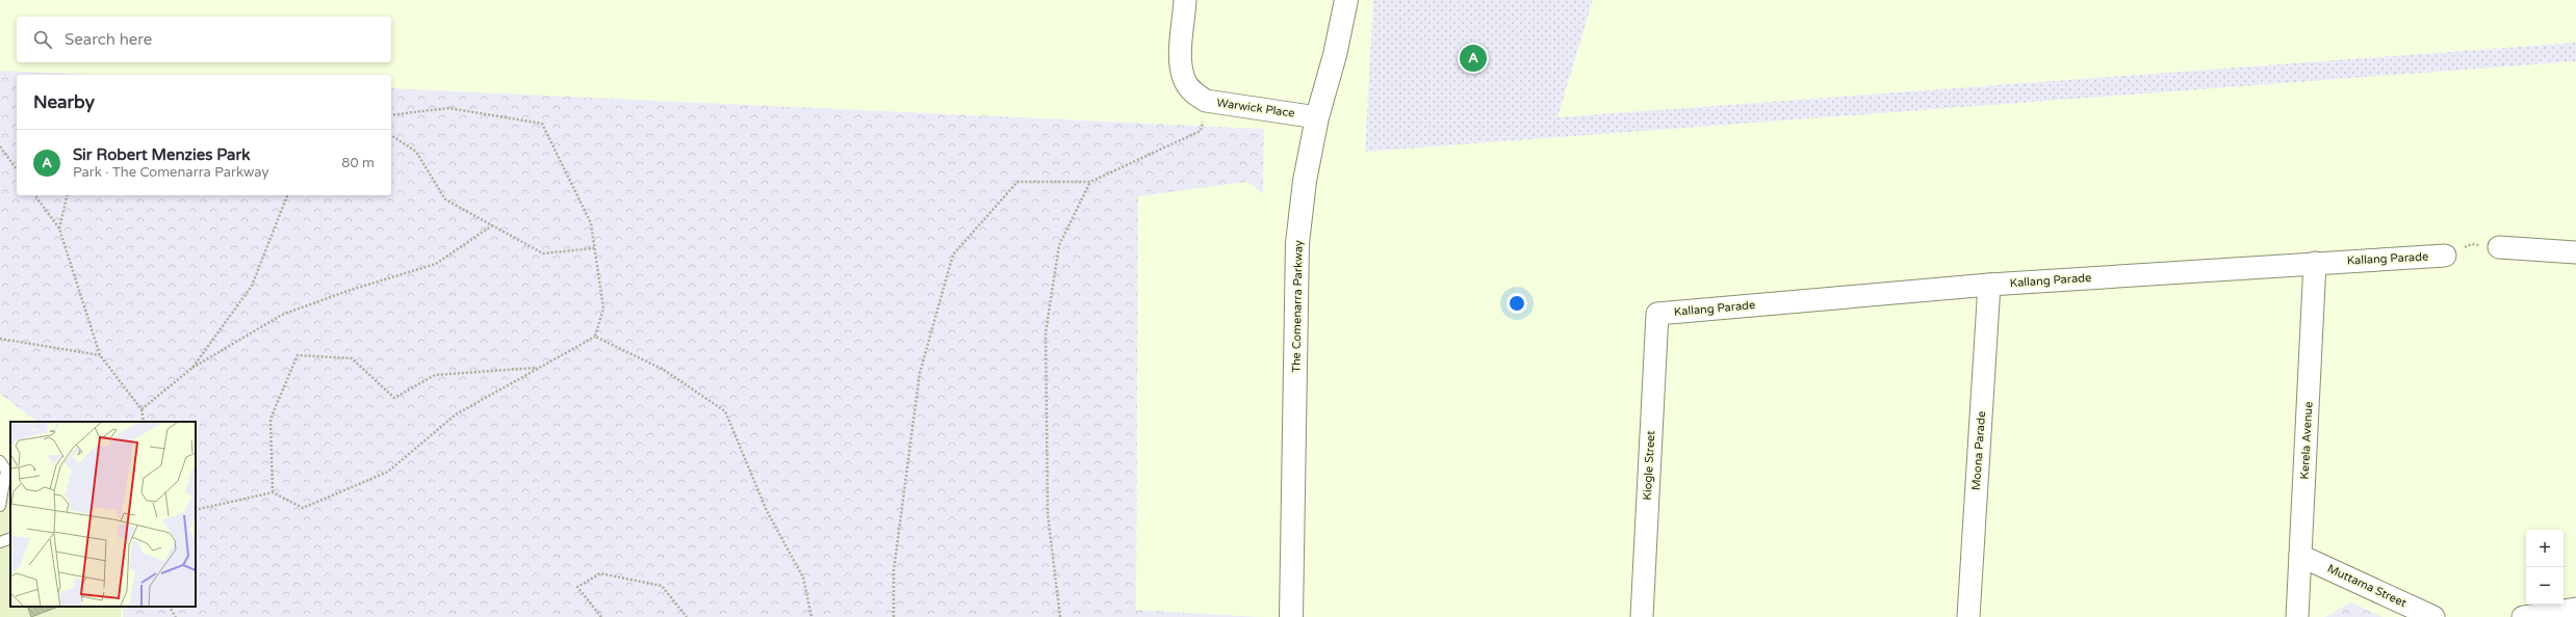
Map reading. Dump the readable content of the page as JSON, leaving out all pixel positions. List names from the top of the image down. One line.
{"streets":{"main road":["The Comenarra Parkway"],"street":["Warwick Place","Kallang Parade","Kerela Avenue","Moona Parade","Kiogle Street","Muttama Street"]},"crossings":[["Warwick Place","The Comenarra Parkway"],["Kallang Parade","Kerela Avenue"],["Kallang Parade","Moona Parade"],["Kallang Parade","Kiogle Street"],["Kerela Avenue","Muttama Street"]],"page":{"search":"Search here","pins":"A","heading":"Nearby","list":[{"mark":"A","name":"Sir Robert Menzies Park","note":"Park · The Comenarra Parkway","value":"80 m"}],"map_buttons":["+","−"]}}
